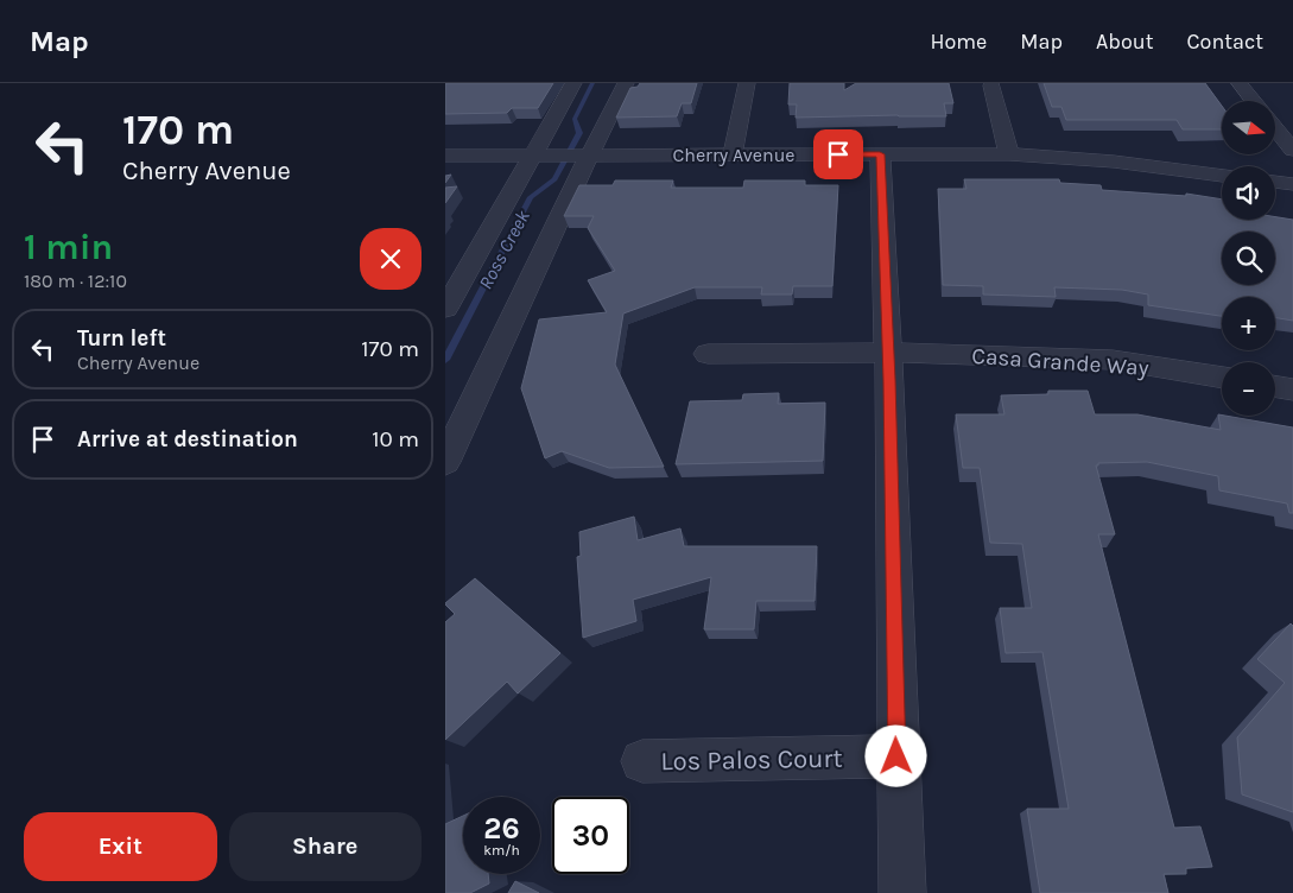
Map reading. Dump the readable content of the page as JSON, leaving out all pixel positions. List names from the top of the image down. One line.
{"streets":{"street":["Cherry Avenue","Casa Grande Way","Los Palos Court"]},"water":["Ross Creek"],"north":"right","page":{"header":"Map","nav":["Home","Map","About","Contact"],"turn":["170 m","Cherry Avenue"],"map_buttons":["+","−"],"heading":["1 min","180 m · 12:10"],"list":[{"name":"Turn left","note":"Cherry Avenue","value":"170 m"},{"name":"Arrive at destination","value":"10 m"}],"speed":"26 km/h","limit":"30","buttons":["Exit","Share"]}}
